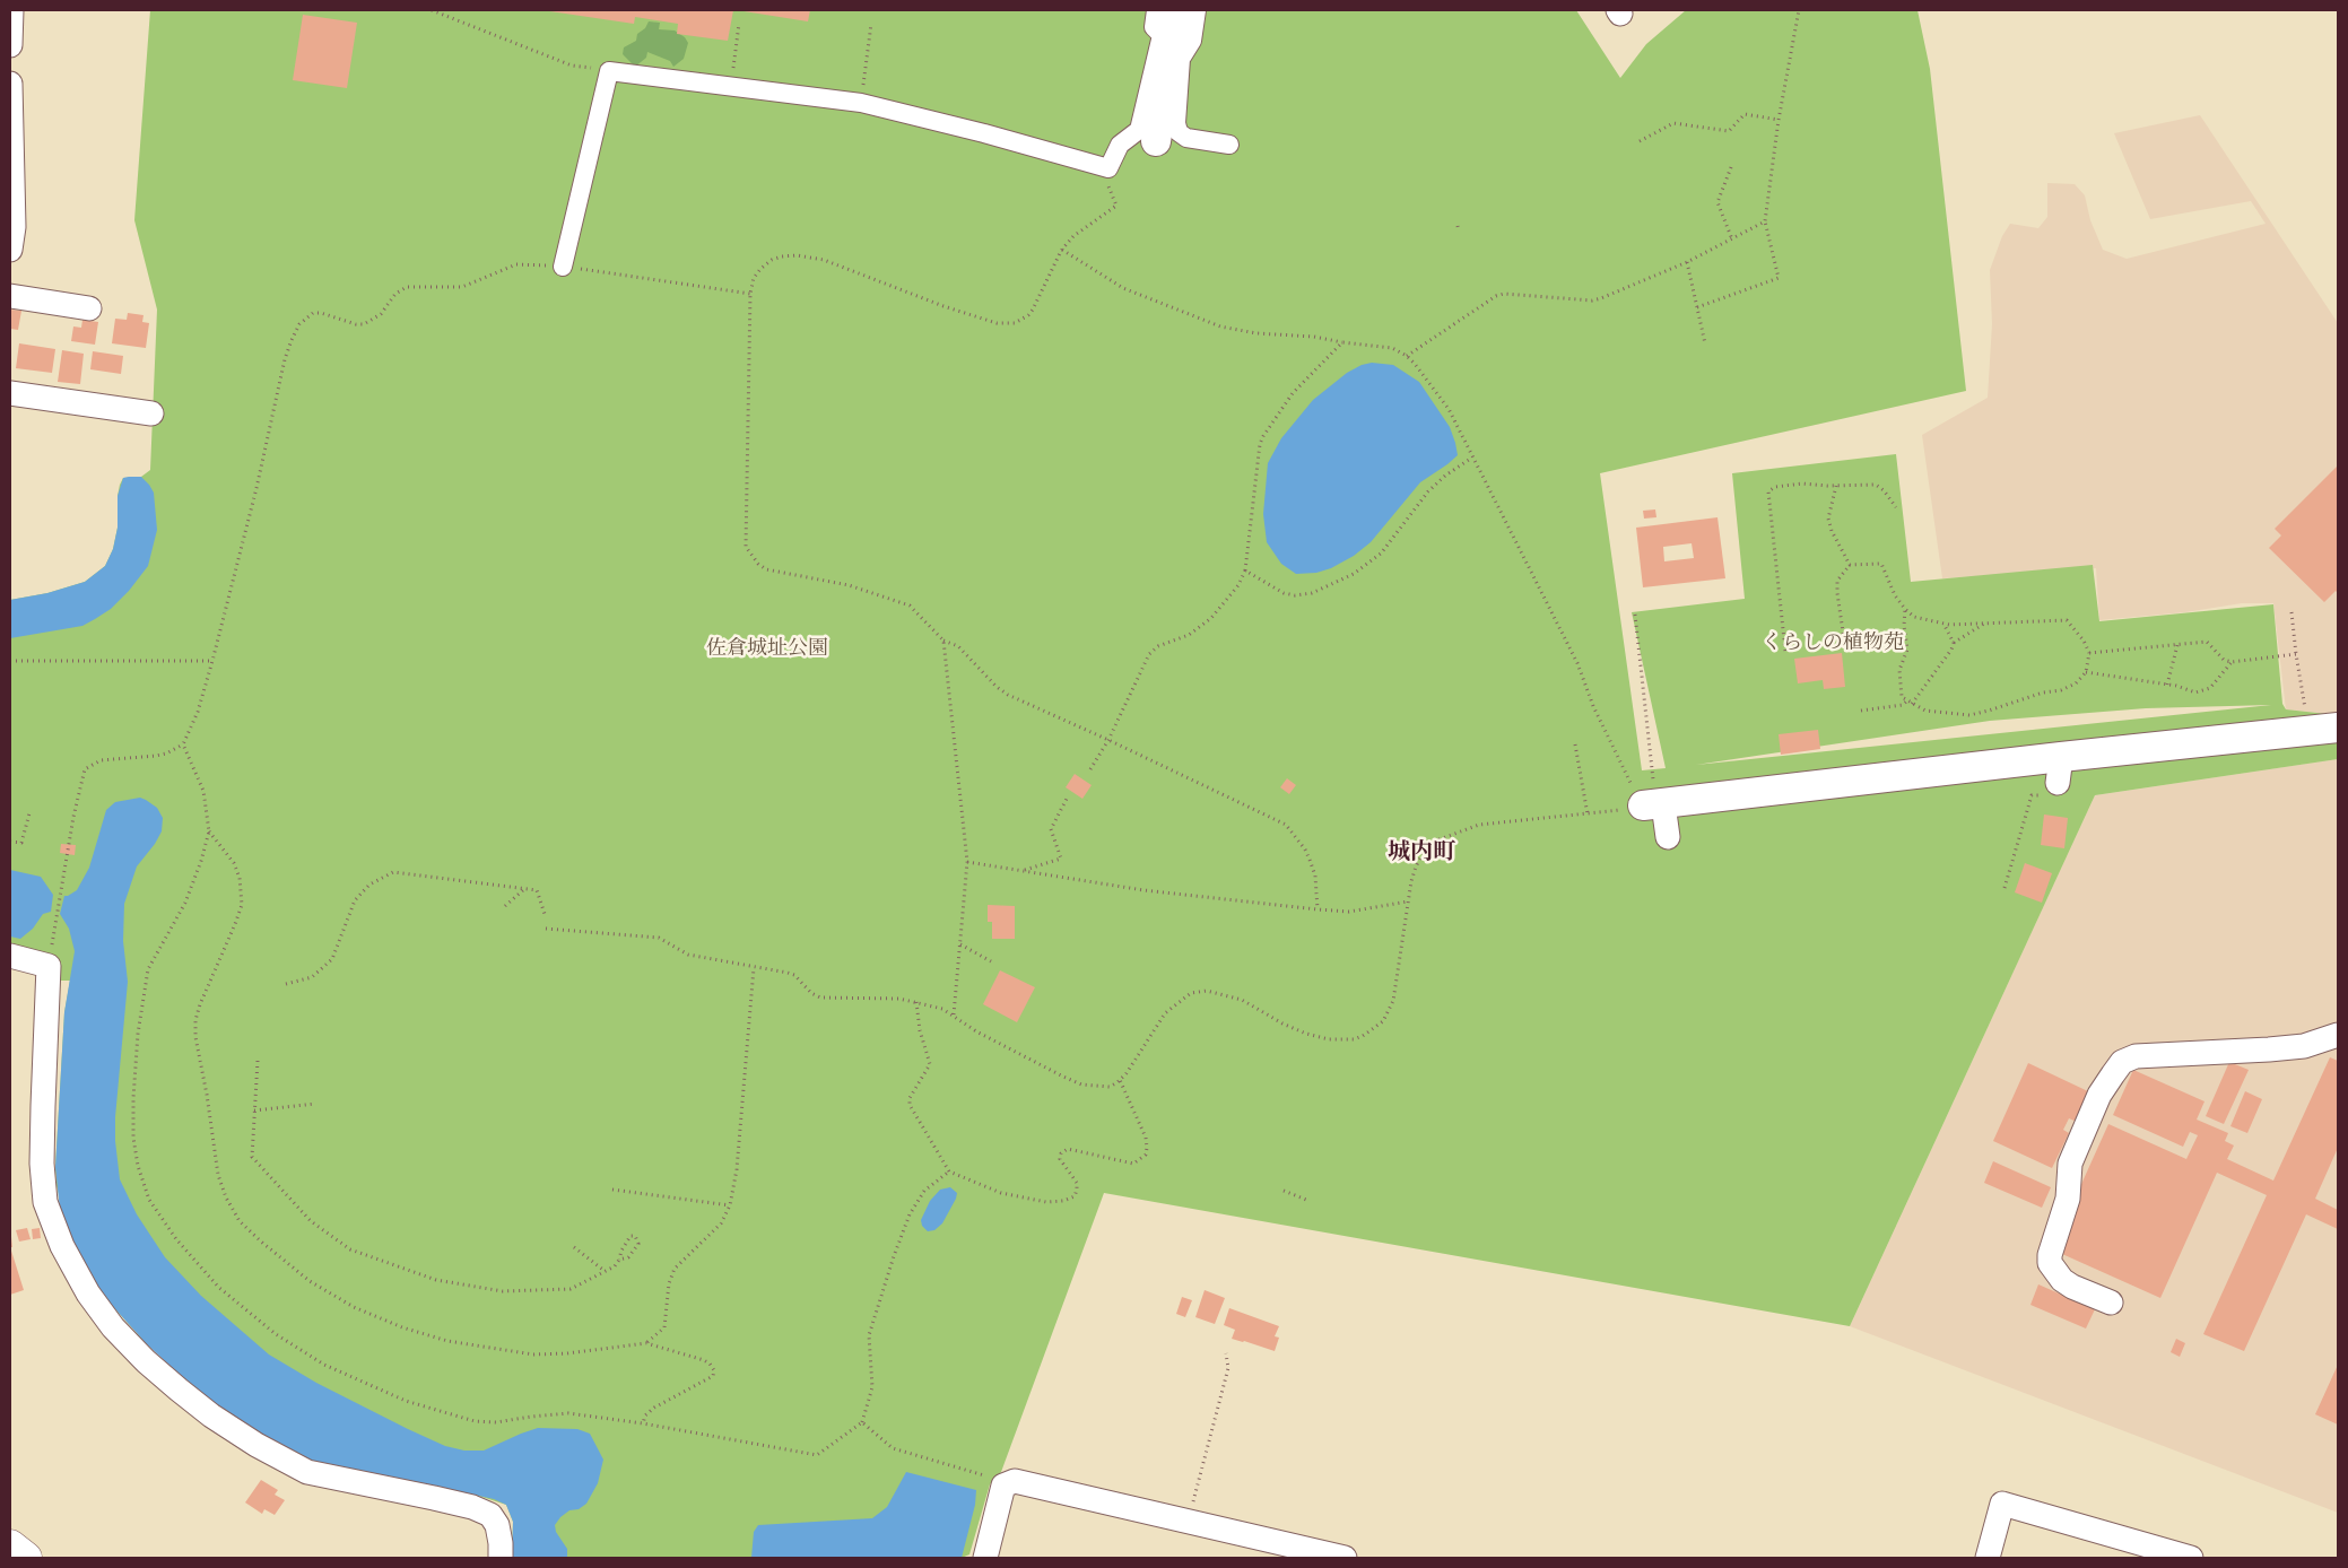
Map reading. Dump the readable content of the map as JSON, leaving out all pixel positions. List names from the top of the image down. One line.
{"districts":["城内町"],"parks":["くらしの植物苑","佐倉城址公園"]}
